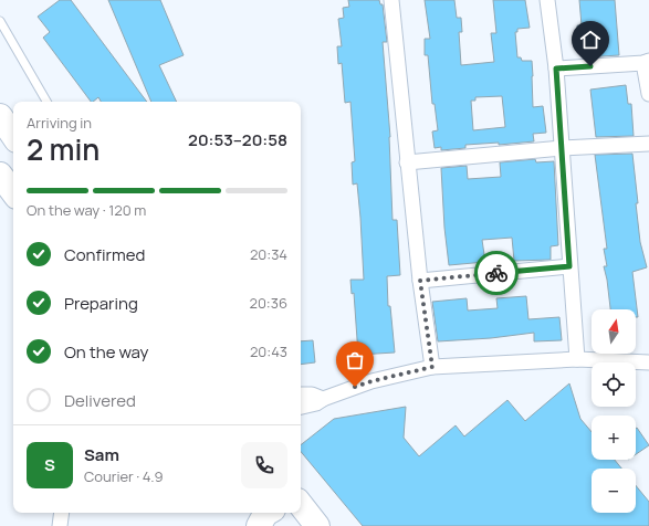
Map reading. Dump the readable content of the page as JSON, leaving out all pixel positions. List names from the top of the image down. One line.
{"north":"top","page":{"heading":["2 min","Arriving in","20:53–20:58"],"panel":["Sam","Courier · 4.9"],"bar":"On the way · 120 m","list":[["Confirmed","20:34"],["Preparing","20:36"],["On the way","20:43"],"Delivered"],"map_buttons":["+","−"],"round":"S"}}
